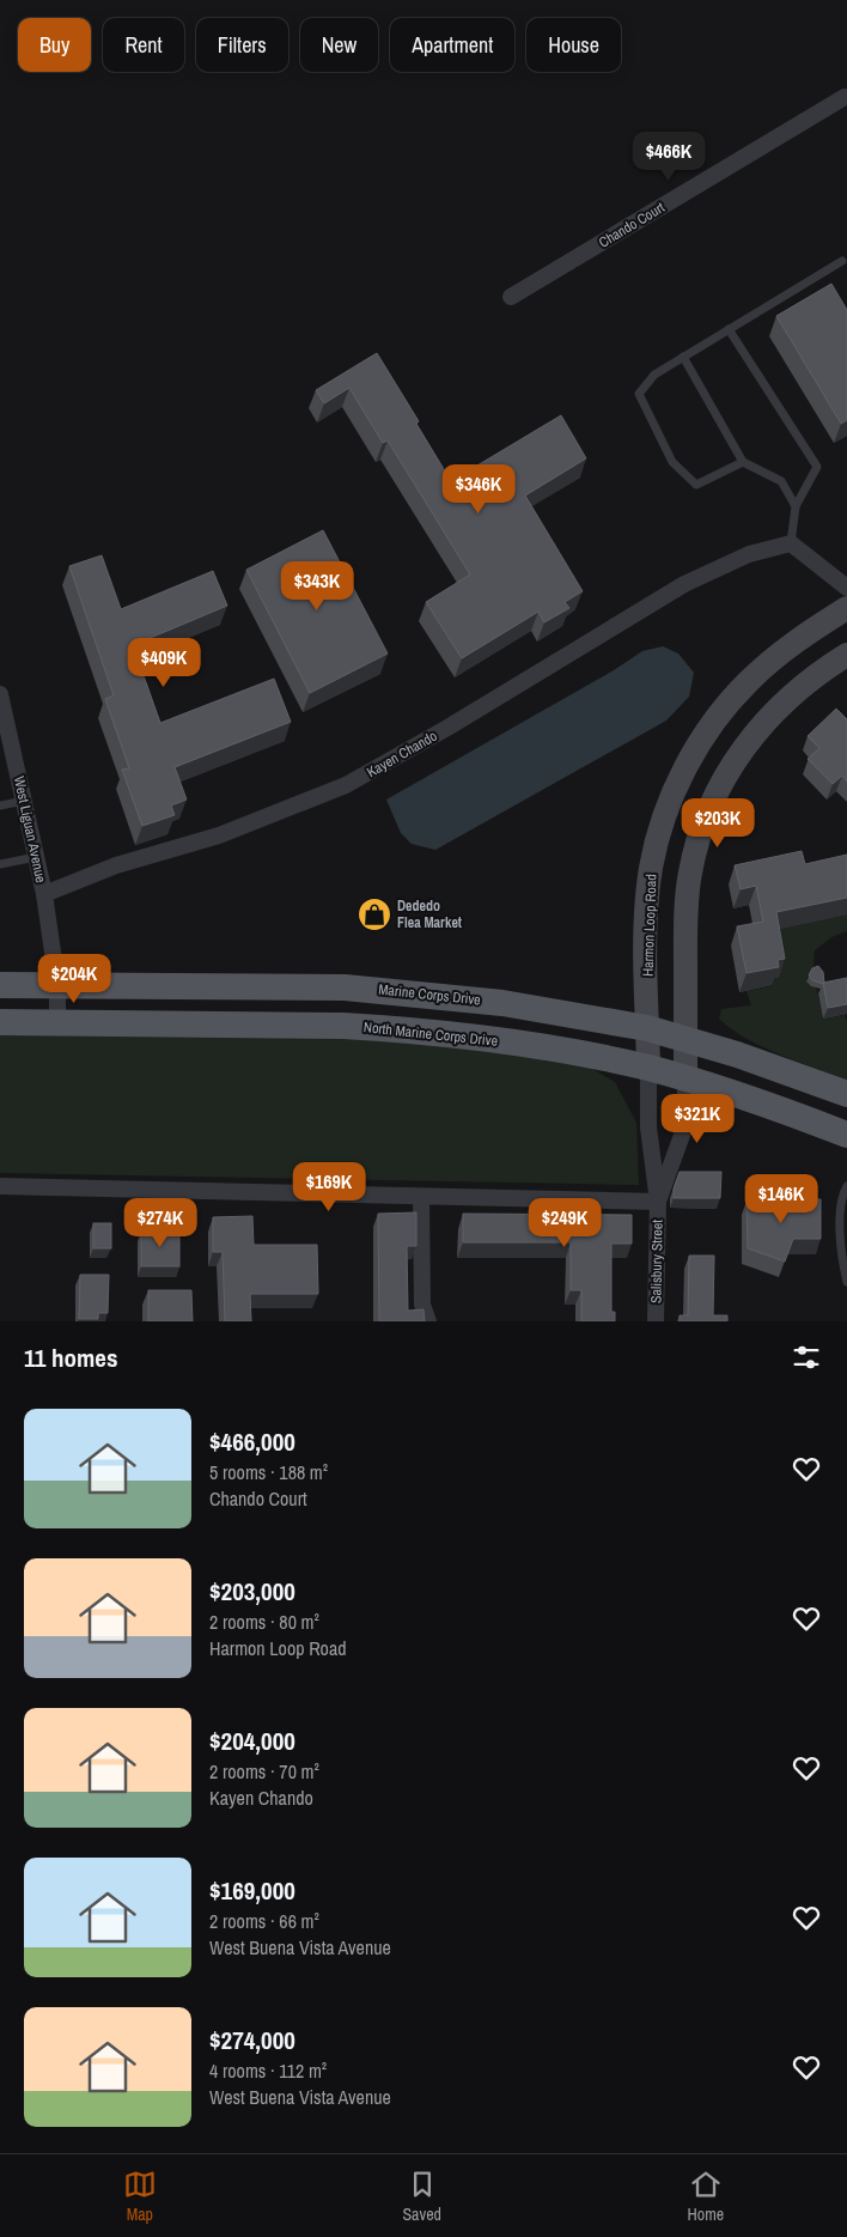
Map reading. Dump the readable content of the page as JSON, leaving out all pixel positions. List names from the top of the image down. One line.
{"streets":{"main road":["Harmon Loop Road","Marine Corps Drive","North Marine Corps Drive"],"street":["Chando Court","Kayen Chando","West Liguan Avenue","Salisbury Street"]},"crossings":[["Kayen Chando","West Liguan Avenue"],["Harmon Loop Road","Marine Corps Drive"],["Harmon Loop Road","North Marine Corps Drive"],["Harmon Loop Road","Salisbury Street"],["North Marine Corps Drive","Salisbury Street"]],"places":{"shop":["Dededo Flea Market"]},"page":{"chip":["Buy","Rent","Filters","New","Apartment","House"],"price":["$466K","$346K","$343K","$409K","$203K","$204K","$321K","$169K","$146K","$274K","$249K"],"heading":"11 homes","list":[{"name":"$466,000","note":"5 rooms · 188 m² · Chando Court"},{"name":"$203,000","note":"2 rooms · 80 m² · Harmon Loop Road"},{"name":"$204,000","note":"2 rooms · 70 m² · Kayen Chando"},{"name":"$169,000","note":"2 rooms · 66 m² · West Buena Vista Avenue"},{"name":"$274,000","note":"4 rooms · 112 m² · West Buena Vista Avenue"}],"tabs":["Map","Saved","Home"]}}
